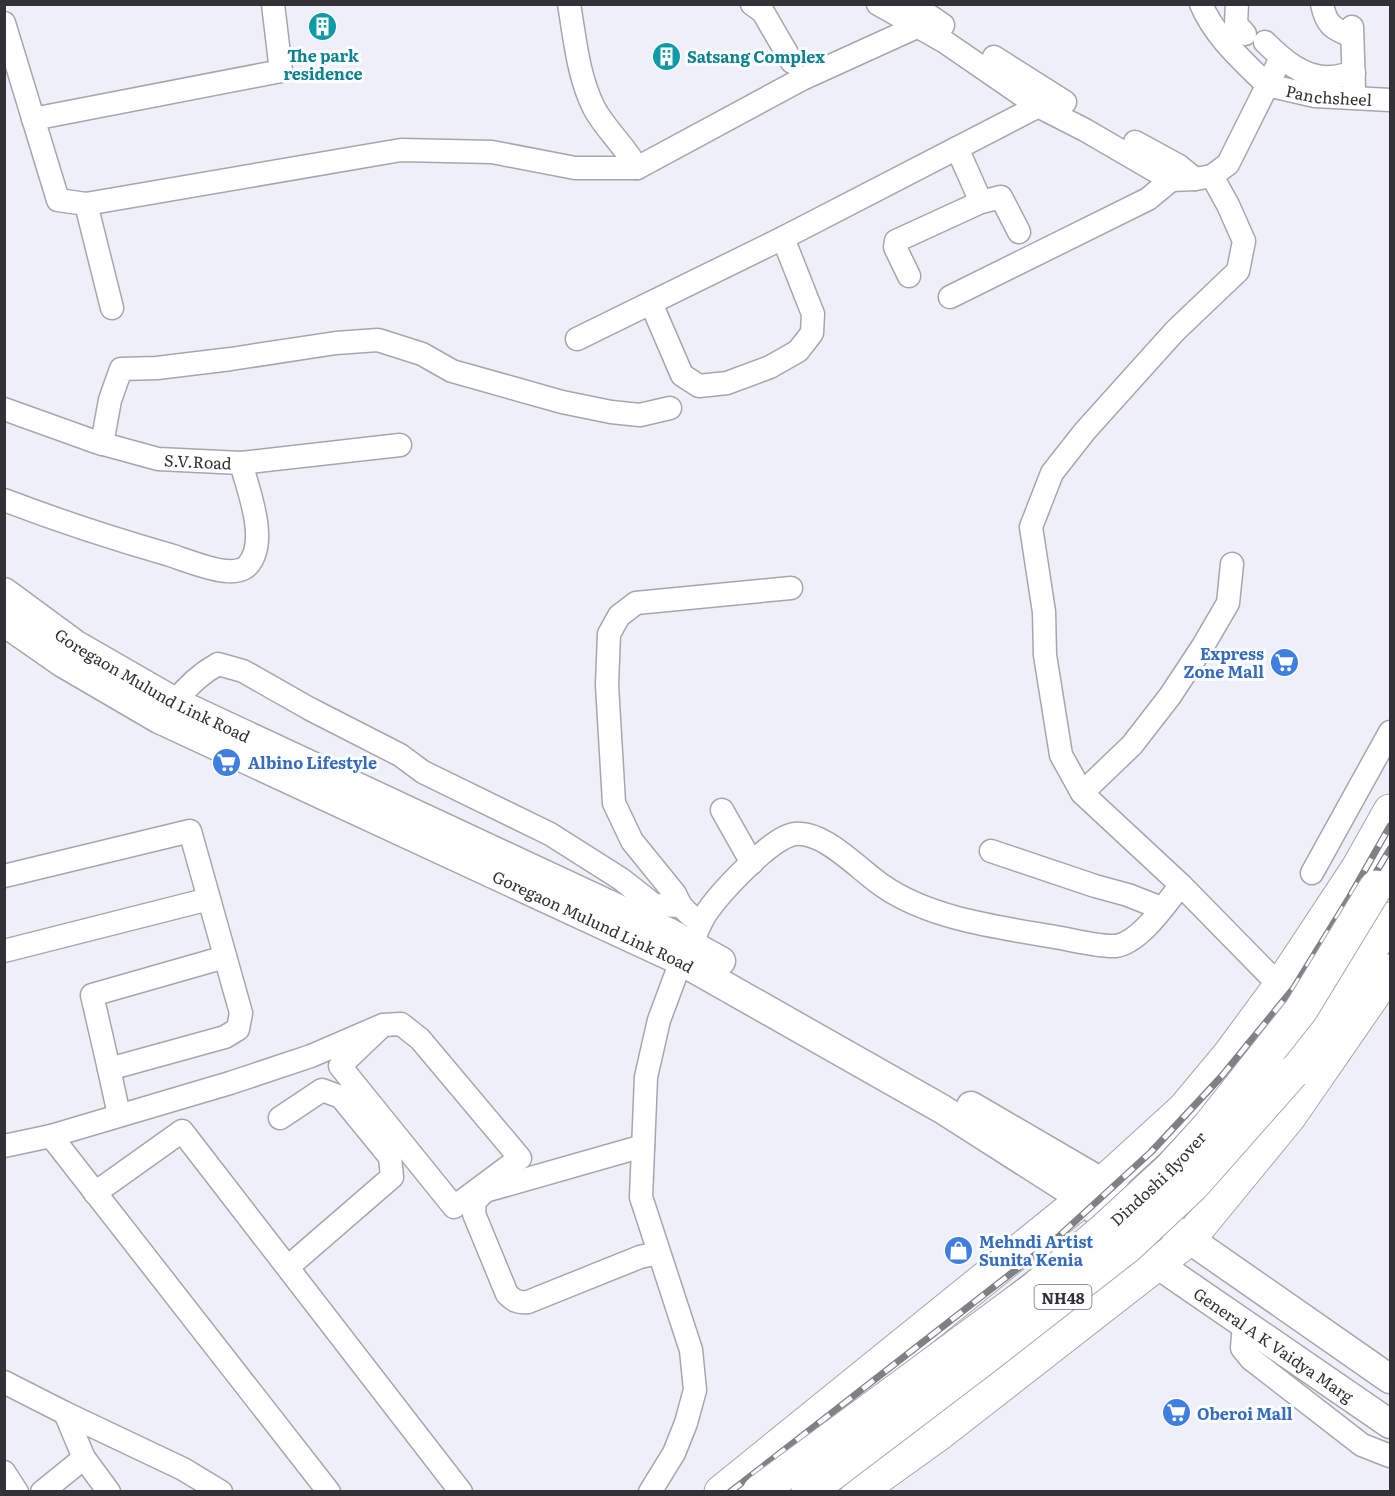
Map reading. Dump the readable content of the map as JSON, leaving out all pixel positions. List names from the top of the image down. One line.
{"streets":{"highway":["Dindoshi flyover","NH48"],"main road":["Goregaon Mulund Link Road","General A K Vaidya Marg"],"street":["Panchsheel","S.V.Road"]},"crossings":[["Goregaon Mulund Link Road","General A K Vaidya Marg"]],"places":{"building":["The park residence","Satsang Complex"],"supermarket":["Express Zone Mall","Albino Lifestyle","Oberoi Mall"],"shop":["Mehndi Artist Sunita Kenia"]}}
